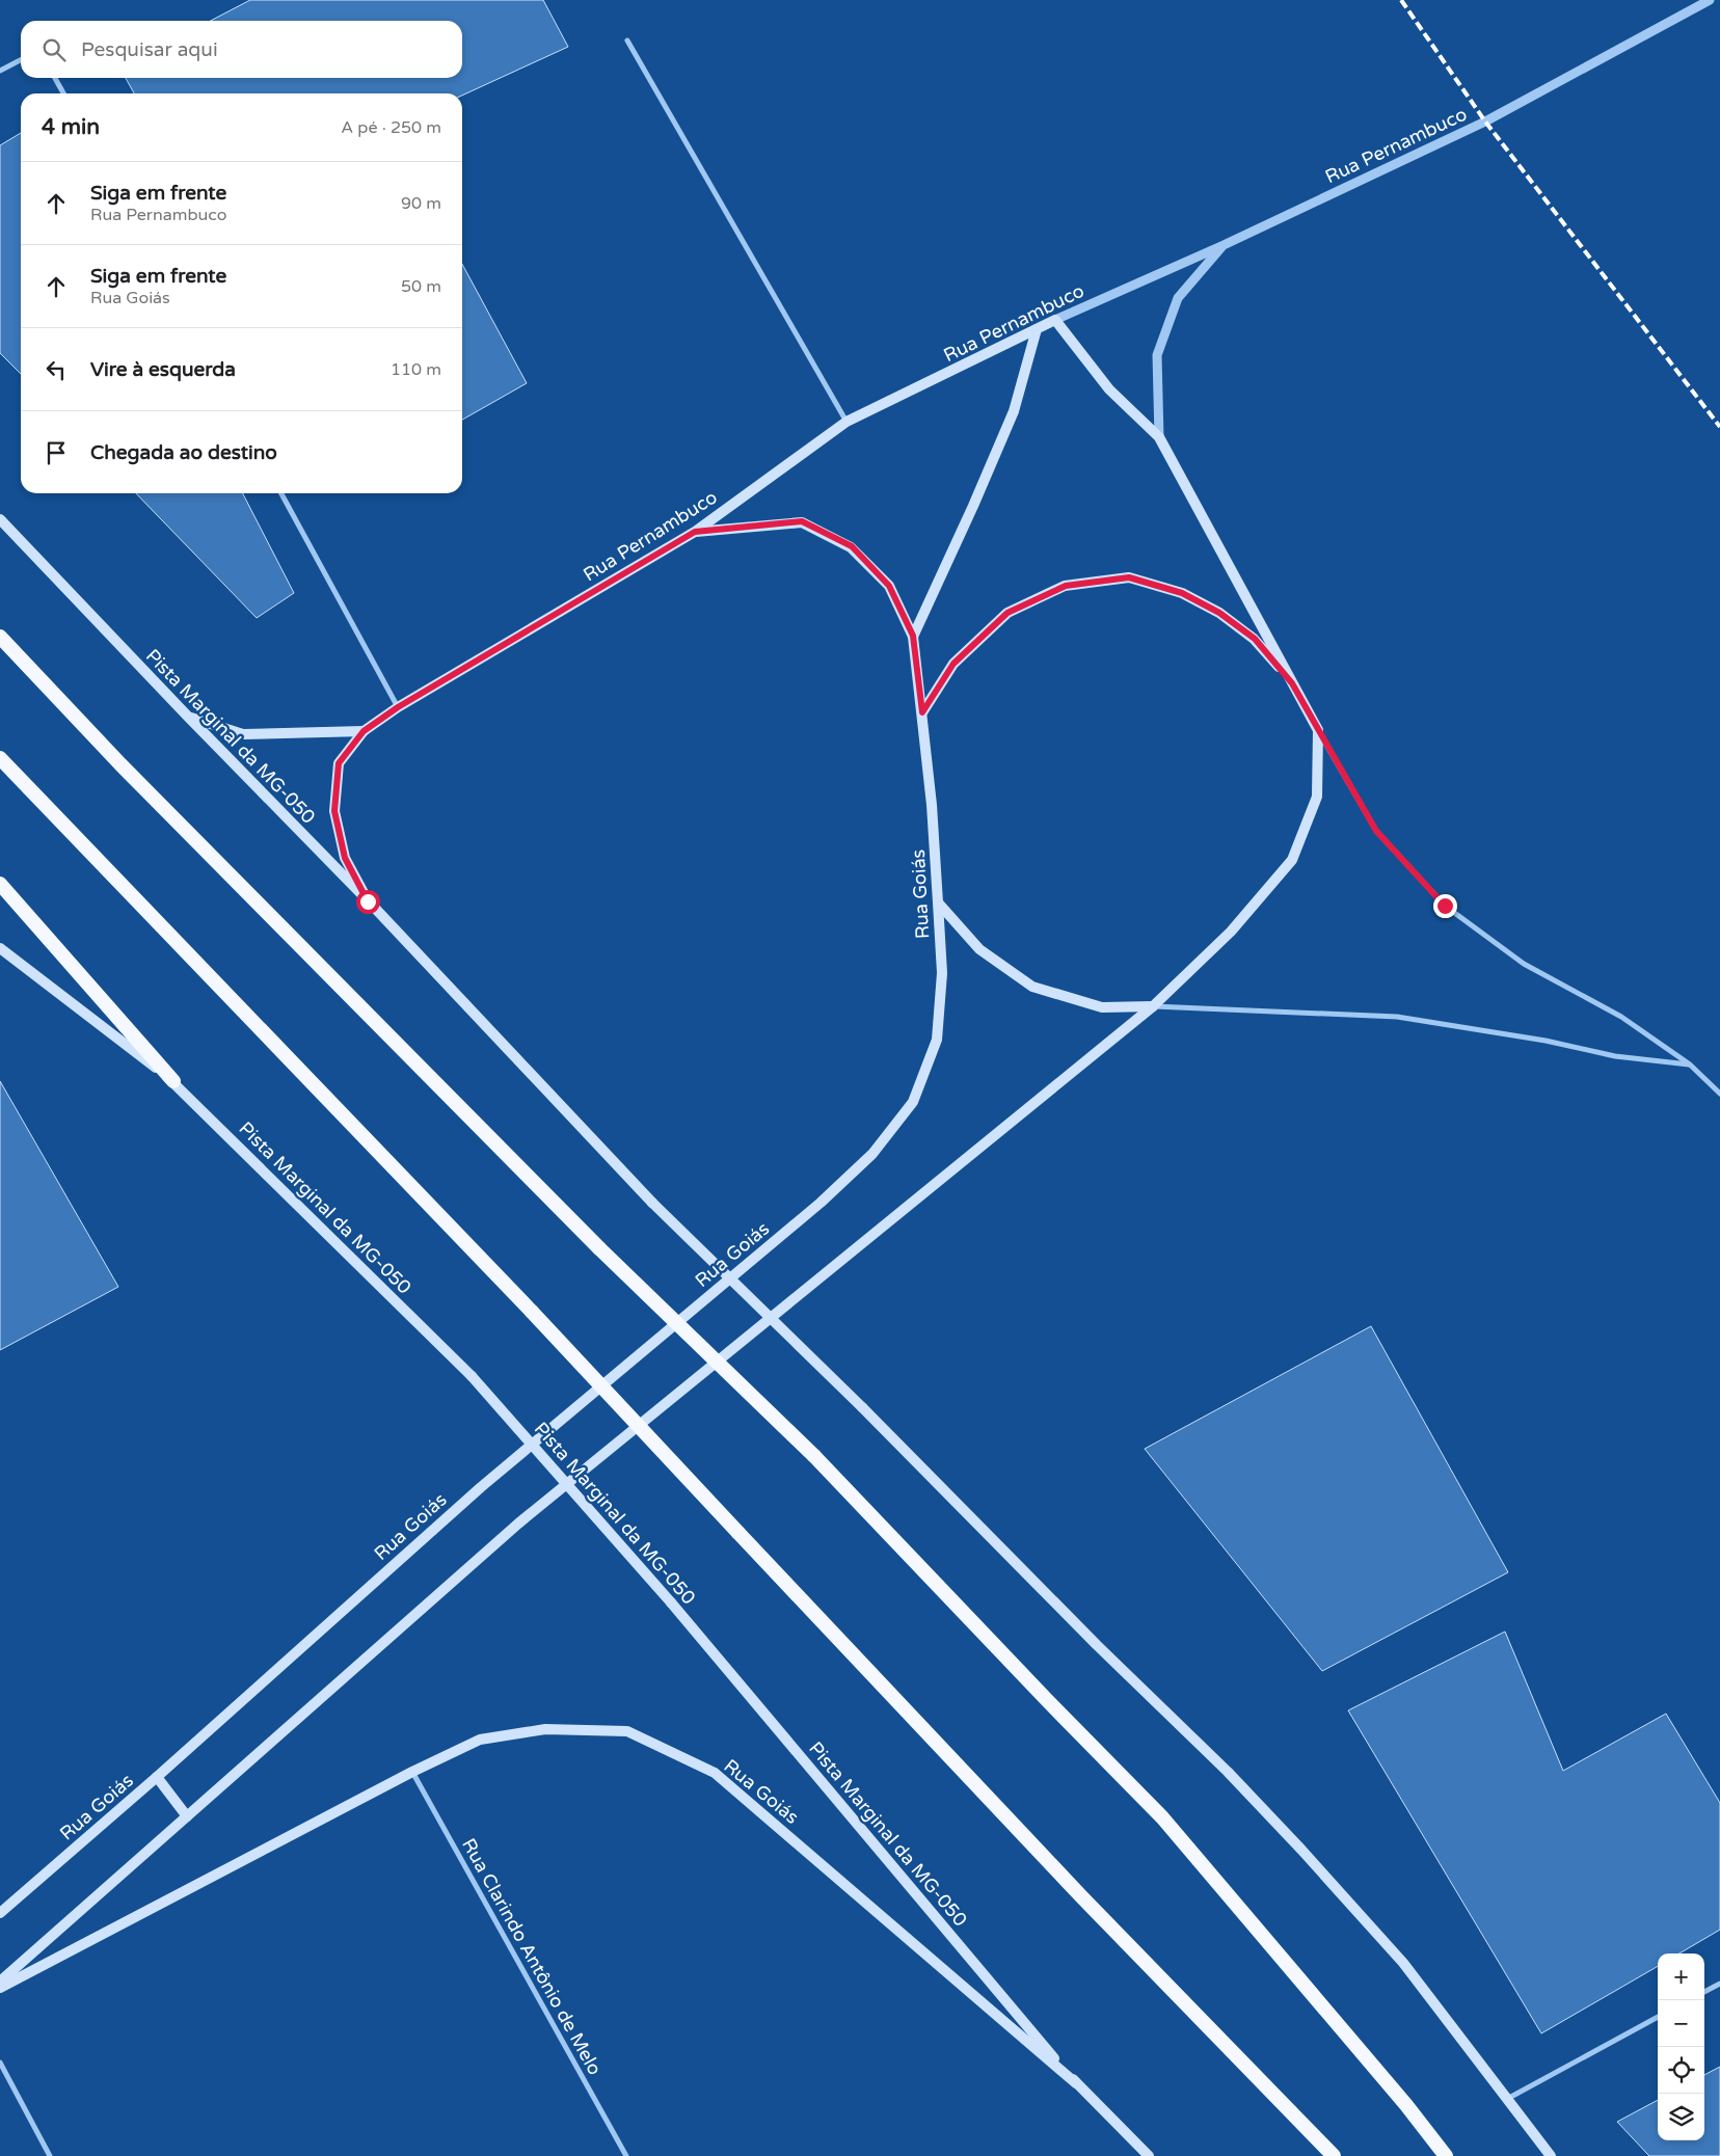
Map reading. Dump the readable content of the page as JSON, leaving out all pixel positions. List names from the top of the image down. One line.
{"streets":{"main road":["Rua Pernambuco","Pista Marginal da MG-050","Rua Goiás"],"street":["Rua Clarindo Antônio de Melo"]},"crossings":[["Rua Pernambuco","Pista Marginal da MG-050"],["Rua Pernambuco","Rua Goiás"],["Pista Marginal da MG-050","Rua Goiás"],["Rua Goiás","Rua Clarindo Antônio de Melo"]],"page":{"search":"Pesquisar aqui","heading":["4 min","A pé · 250 m"],"list":[["Siga em frente","Rua Pernambuco","90 m"],["Siga em frente","Rua Goiás","50 m"],["Vire à esquerda","110 m"],"Chegada ao destino"],"map_buttons":["+","−"]}}
